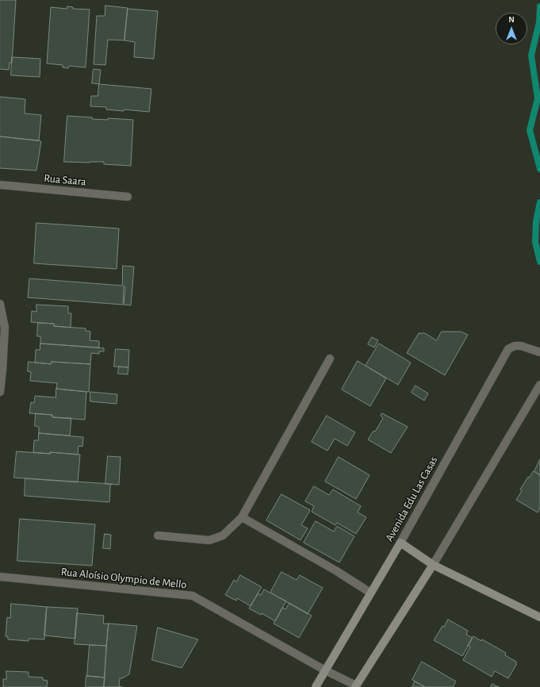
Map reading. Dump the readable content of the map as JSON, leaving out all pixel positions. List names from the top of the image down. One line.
{"streets":{"street":["Rua Saara","Avenida Edu Las Casas","Rua Aloísio Olympio de Mello"]},"crossings":[["Avenida Edu Las Casas","Rua Aloísio Olympio de Mello"]],"north":"top"}
